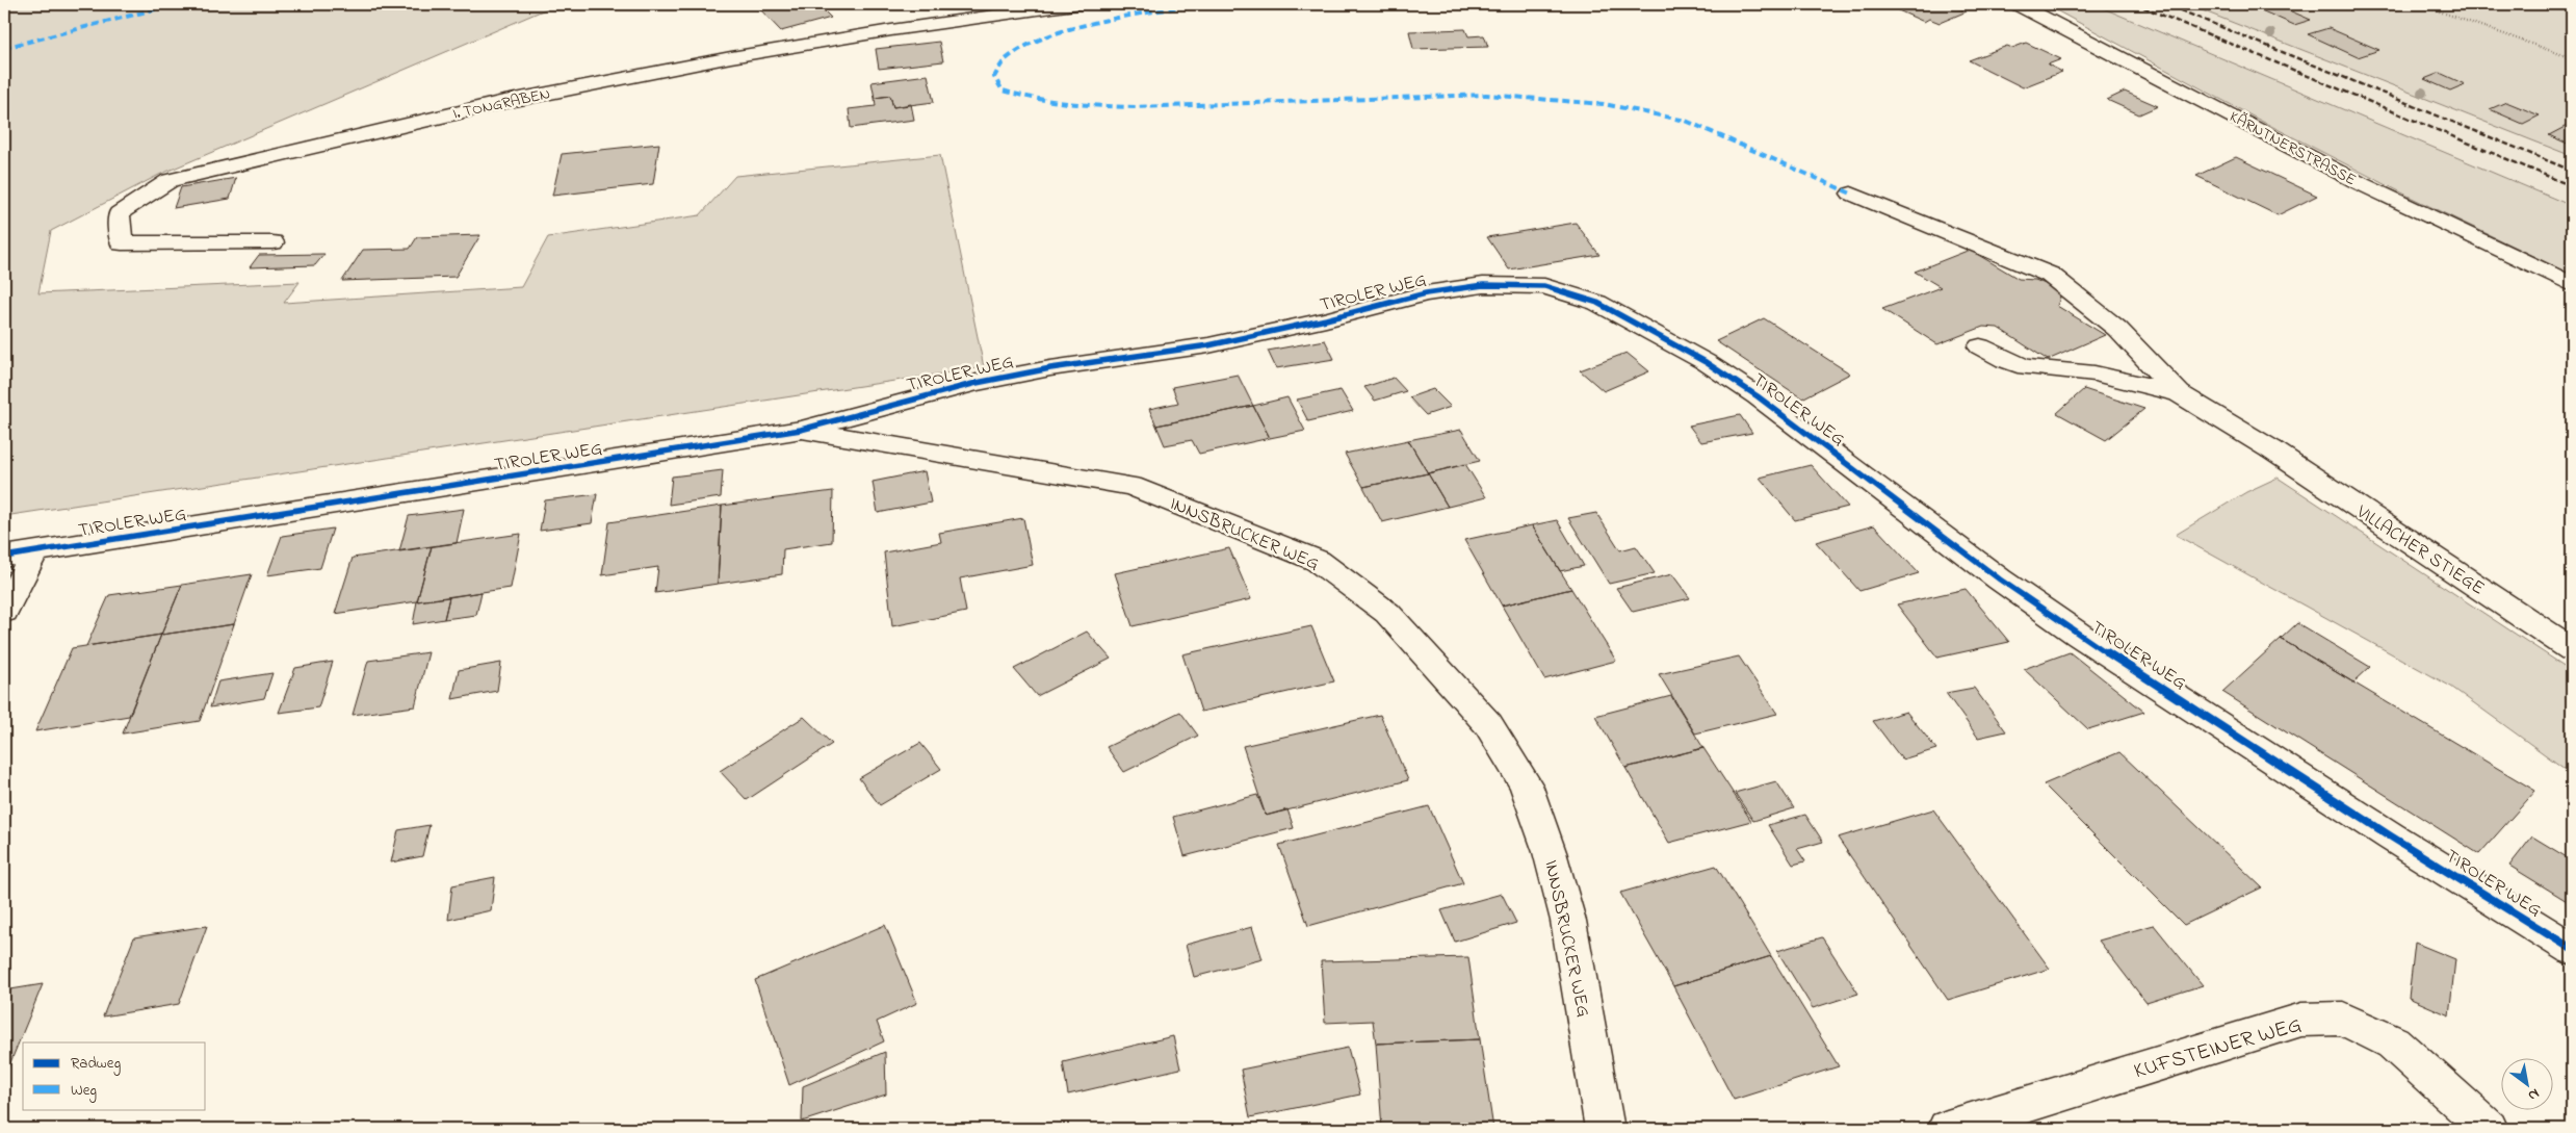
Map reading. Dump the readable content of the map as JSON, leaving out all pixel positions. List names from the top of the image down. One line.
{"streets":{"street":["I. TONGRABEN","KÄRNTNERSTRASSE","TIROLER WEG","INNSBRUCKER WEG","VILLACHER STIEGE","KUFSTEINER WEG"]},"crossings":[["TIROLER WEG","INNSBRUCKER WEG"]],"legend":["Radweg","Weg"],"north":"bottom right"}
